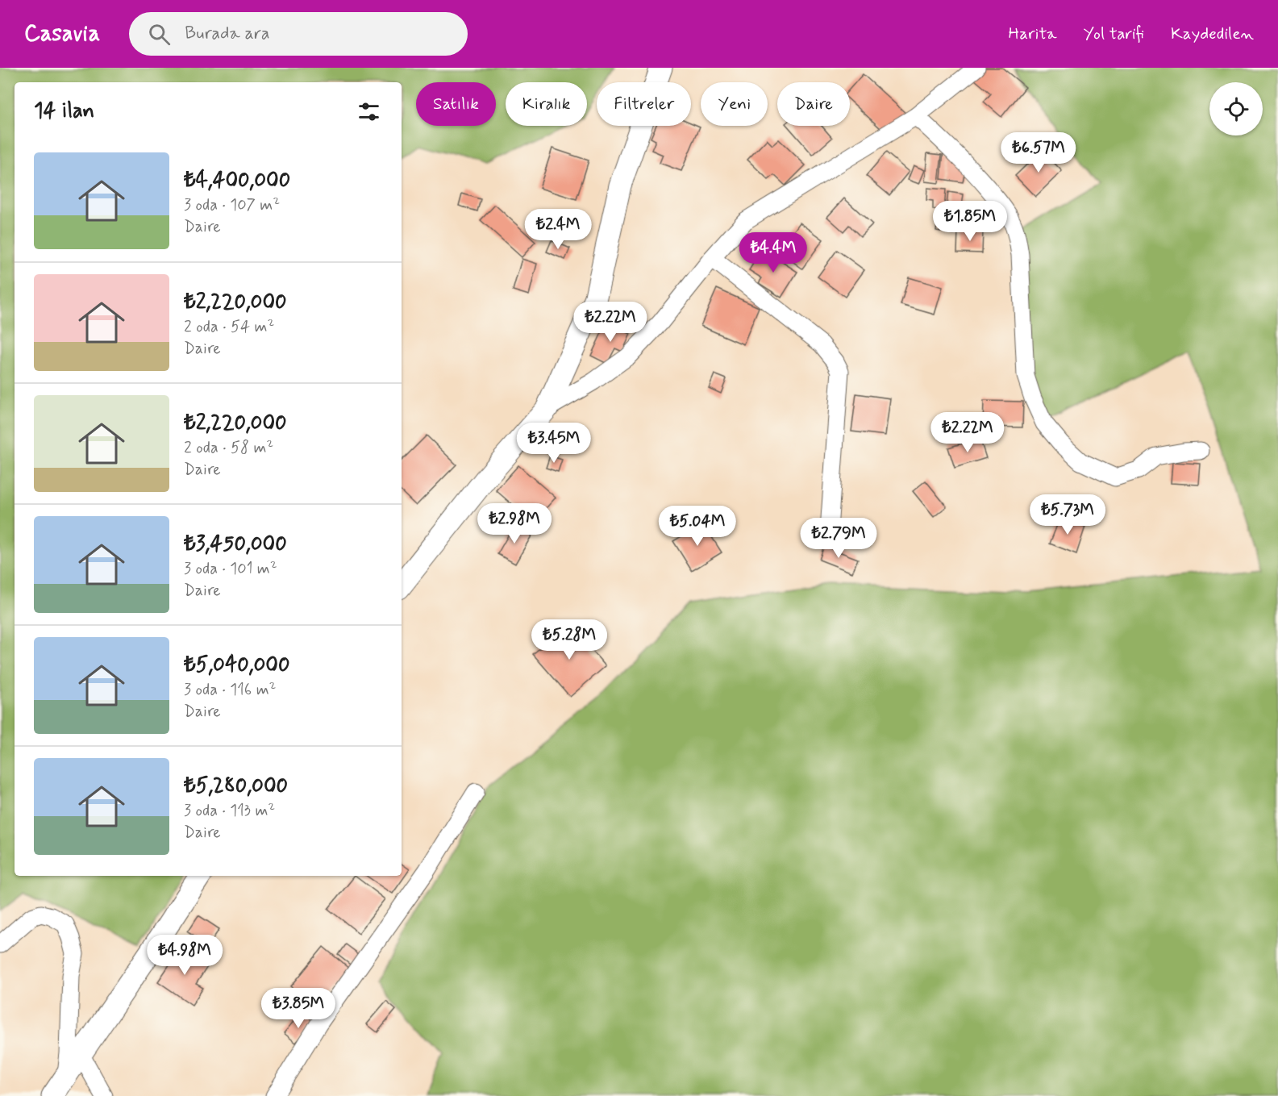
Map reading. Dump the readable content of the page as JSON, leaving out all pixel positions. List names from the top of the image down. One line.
{"page":{"header":"Casavia","search":"Burada ara","nav":["Harita","Yol tarifi","Kaydedilen"],"chip":["Satılık","Kiralık","Filtreler","Yeni","Daire"],"heading":"14 ilan","price":["₺6.57M","₺1.85M","₺2.4M","₺4.4M","₺2.22M","₺2.22M","₺3.45M","₺5.73M","₺2.98M","₺5.04M","₺2.79M","₺5.28M","₺4.98M","₺3.85M"],"list":[{"name":"₺4,400,000","note":"3 oda · 107 m² · Daire"},{"name":"₺2,220,000","note":"2 oda · 54 m² · Daire"},{"name":"₺2,220,000","note":"2 oda · 58 m² · Daire"},{"name":"₺3,450,000","note":"3 oda · 101 m² · Daire"},{"name":"₺5,040,000","note":"3 oda · 116 m² · Daire"},{"name":"₺5,280,000","note":"3 oda · 113 m² · Daire"}]}}
